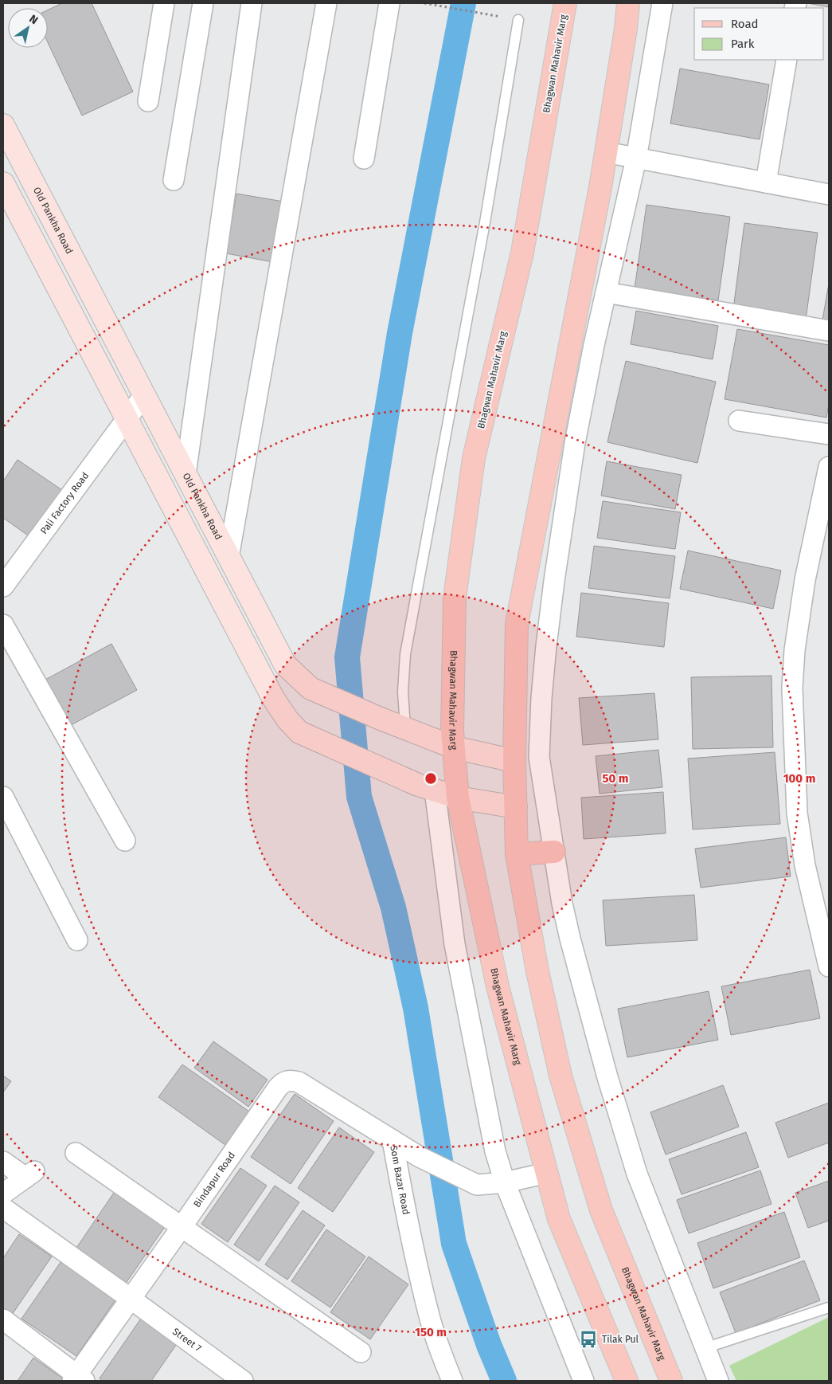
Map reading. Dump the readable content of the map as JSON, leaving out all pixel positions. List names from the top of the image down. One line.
{"streets":{"main road":["Bhagwan Mahavir Marg"],"street":["Old Pankha Road","Pali Factory Road","Bindapur Road","Som Bazar Road","Street 7"]},"crossings":[["Bhagwan Mahavir Marg","Old Pankha Road"],["Bhagwan Mahavir Marg","Som Bazar Road"],["Old Pankha Road","Pali Factory Road"],["Bindapur Road","Som Bazar Road"],["Bindapur Road","Street 7"]],"places":{"bus stop":["Tilak Pul"]},"legend":["Road","Park"],"north":"top right","rings":["50 m","100 m","150 m"]}
